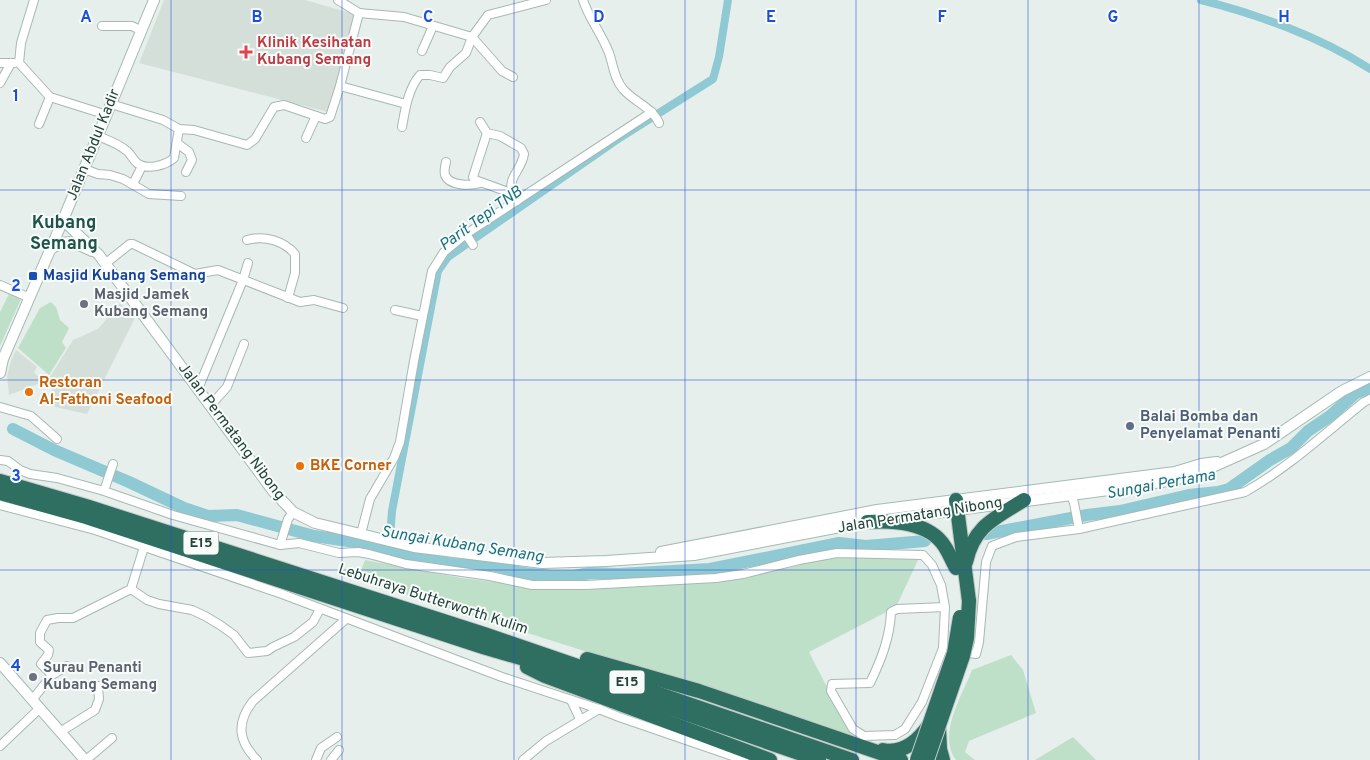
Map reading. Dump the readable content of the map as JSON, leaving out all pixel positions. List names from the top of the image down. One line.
{"streets":{"highway":["E15","Lebuhraya Butterworth Kulim"],"main road":["Jalan Abdul Kadir","Jalan Permatang Nibong"]},"crossings":[["Jalan Abdul Kadir","Jalan Permatang Nibong"]],"districts":["Kubang Semang"],"water":["Parit Tepi TNB","Sungai Pertama","Sungai Kubang Semang"],"places":{"health":["Klinik Kesihatan Kubang Semang"],"transit":["Masjid Kubang Semang"],"other":["Masjid Jamek Kubang Semang","Restoran Al-Fathoni Seafood","Balai Bomba dan Penyelamat Penanti","BKE Corner","Surau Penanti Kubang Semang"]},"grid":{"columns":["A","B","C","D","E","F","G","H"],"rows":["1","2","3","4"]}}
